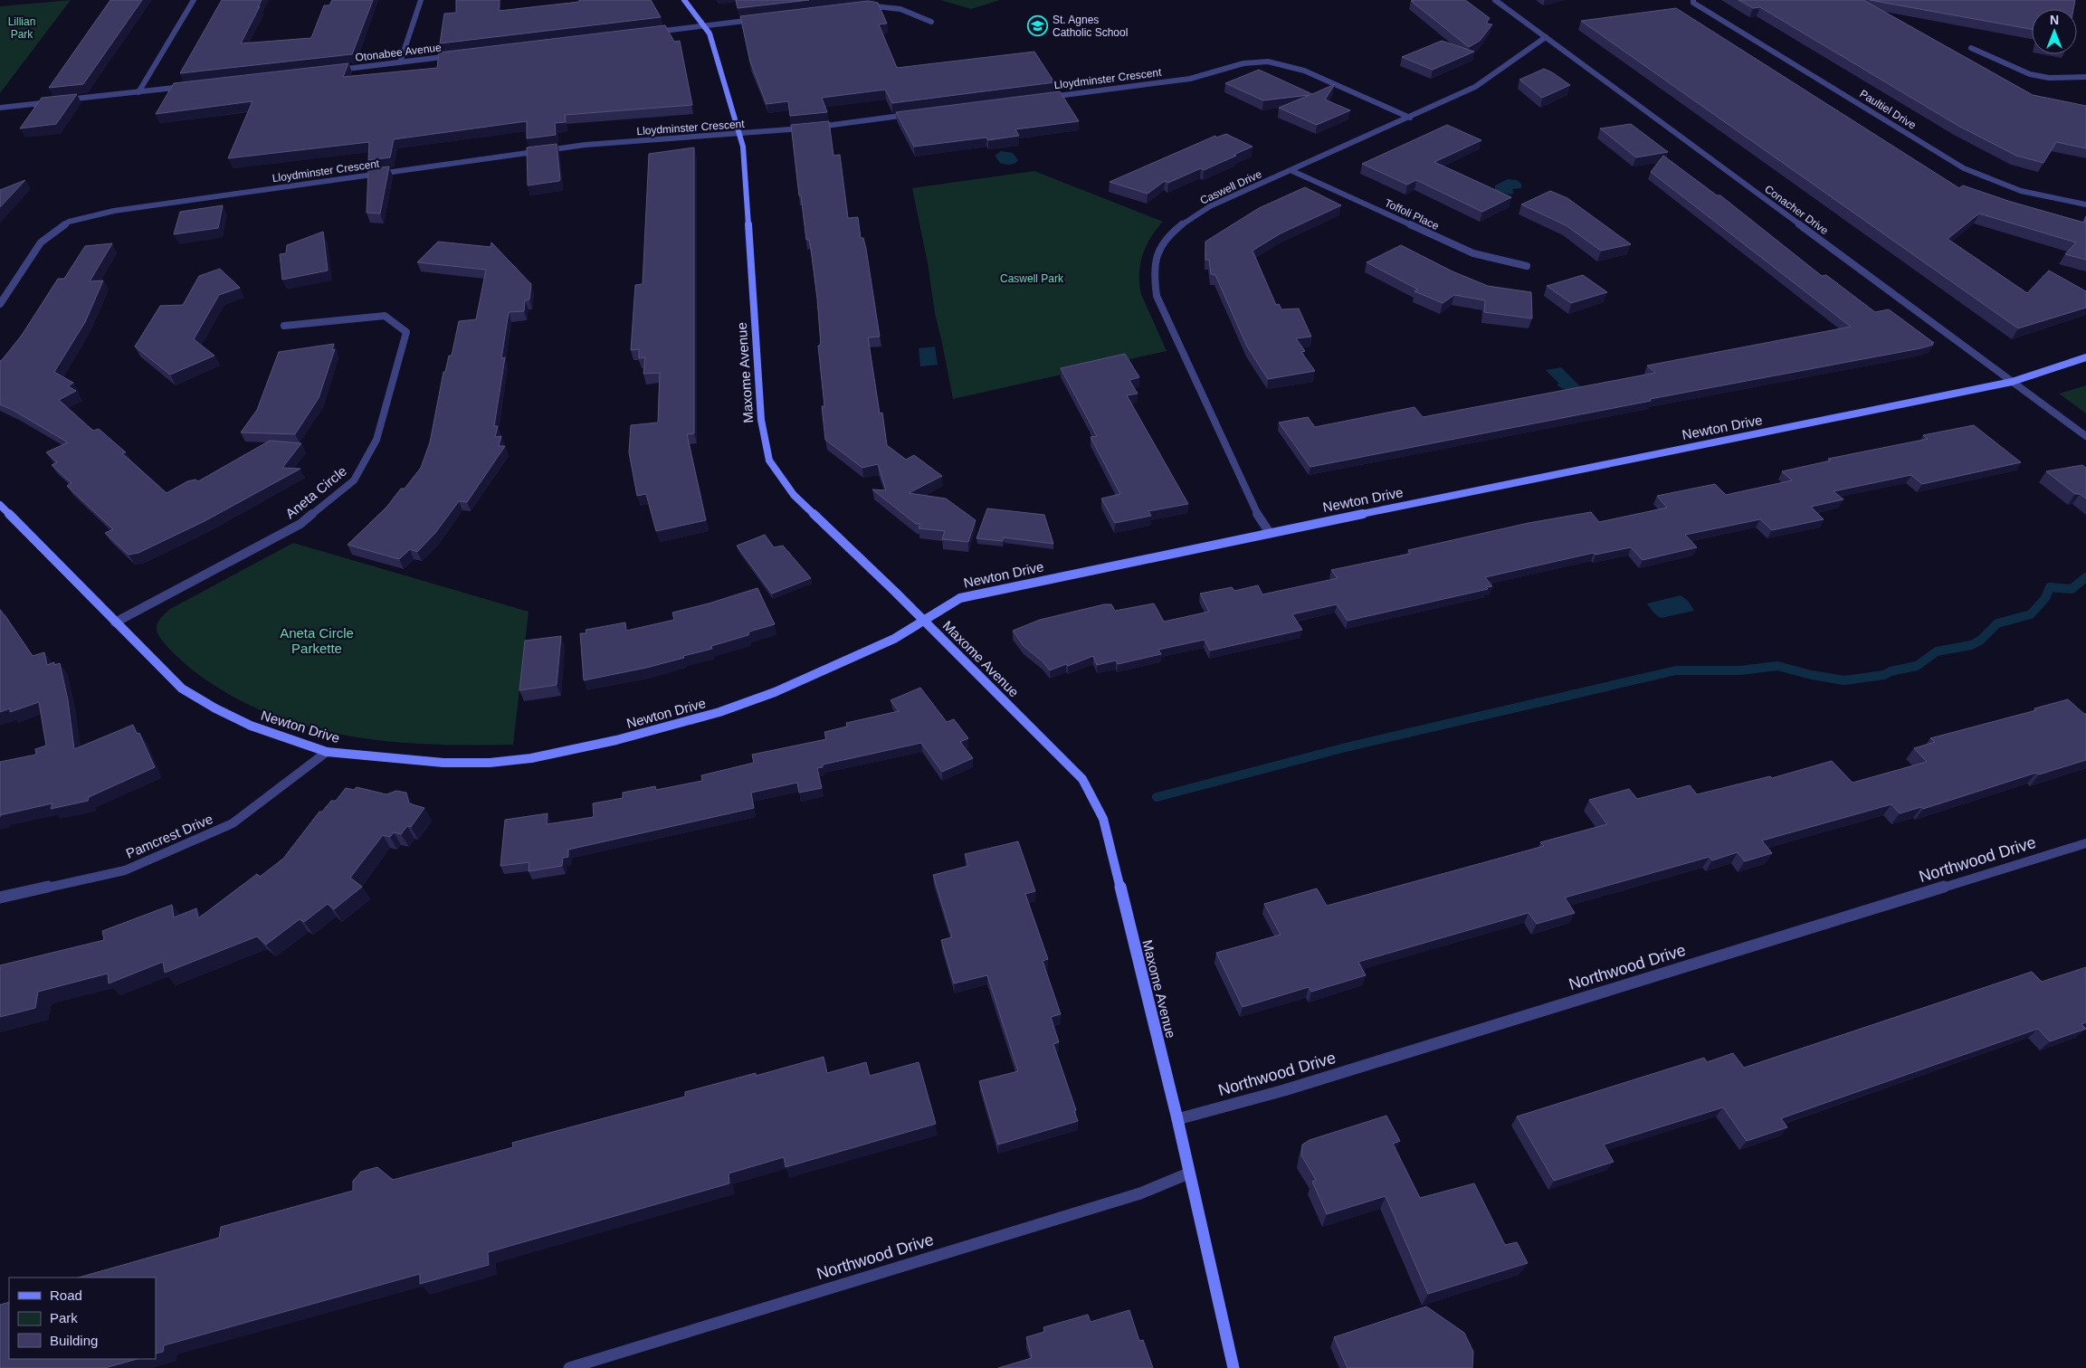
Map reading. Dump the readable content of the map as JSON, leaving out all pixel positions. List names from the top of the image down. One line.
{"streets":{"street":["Otonabee Avenue","Lloydminster Crescent","Paultiel Drive","Caswell Drive","Conacher Drive","Toffoli Place","Maxome Avenue","Newton Drive","Aneta Circle","Pamcrest Drive","Northwood Drive"]},"crossings":[["Lloydminster Crescent","Caswell Drive"],["Lloydminster Crescent","Maxome Avenue"],["Caswell Drive","Conacher Drive"],["Caswell Drive","Toffoli Place"],["Caswell Drive","Newton Drive"],["Conacher Drive","Newton Drive"],["Maxome Avenue","Newton Drive"],["Maxome Avenue","Northwood Drive"],["Newton Drive","Aneta Circle"],["Newton Drive","Pamcrest Drive"]],"parks":["Lillian Park","Caswell Park","Aneta Circle Parkette"],"places":{"school or university":["St. Agnes Catholic School"]},"legend":["Road","Park","Building"],"north":"top"}
